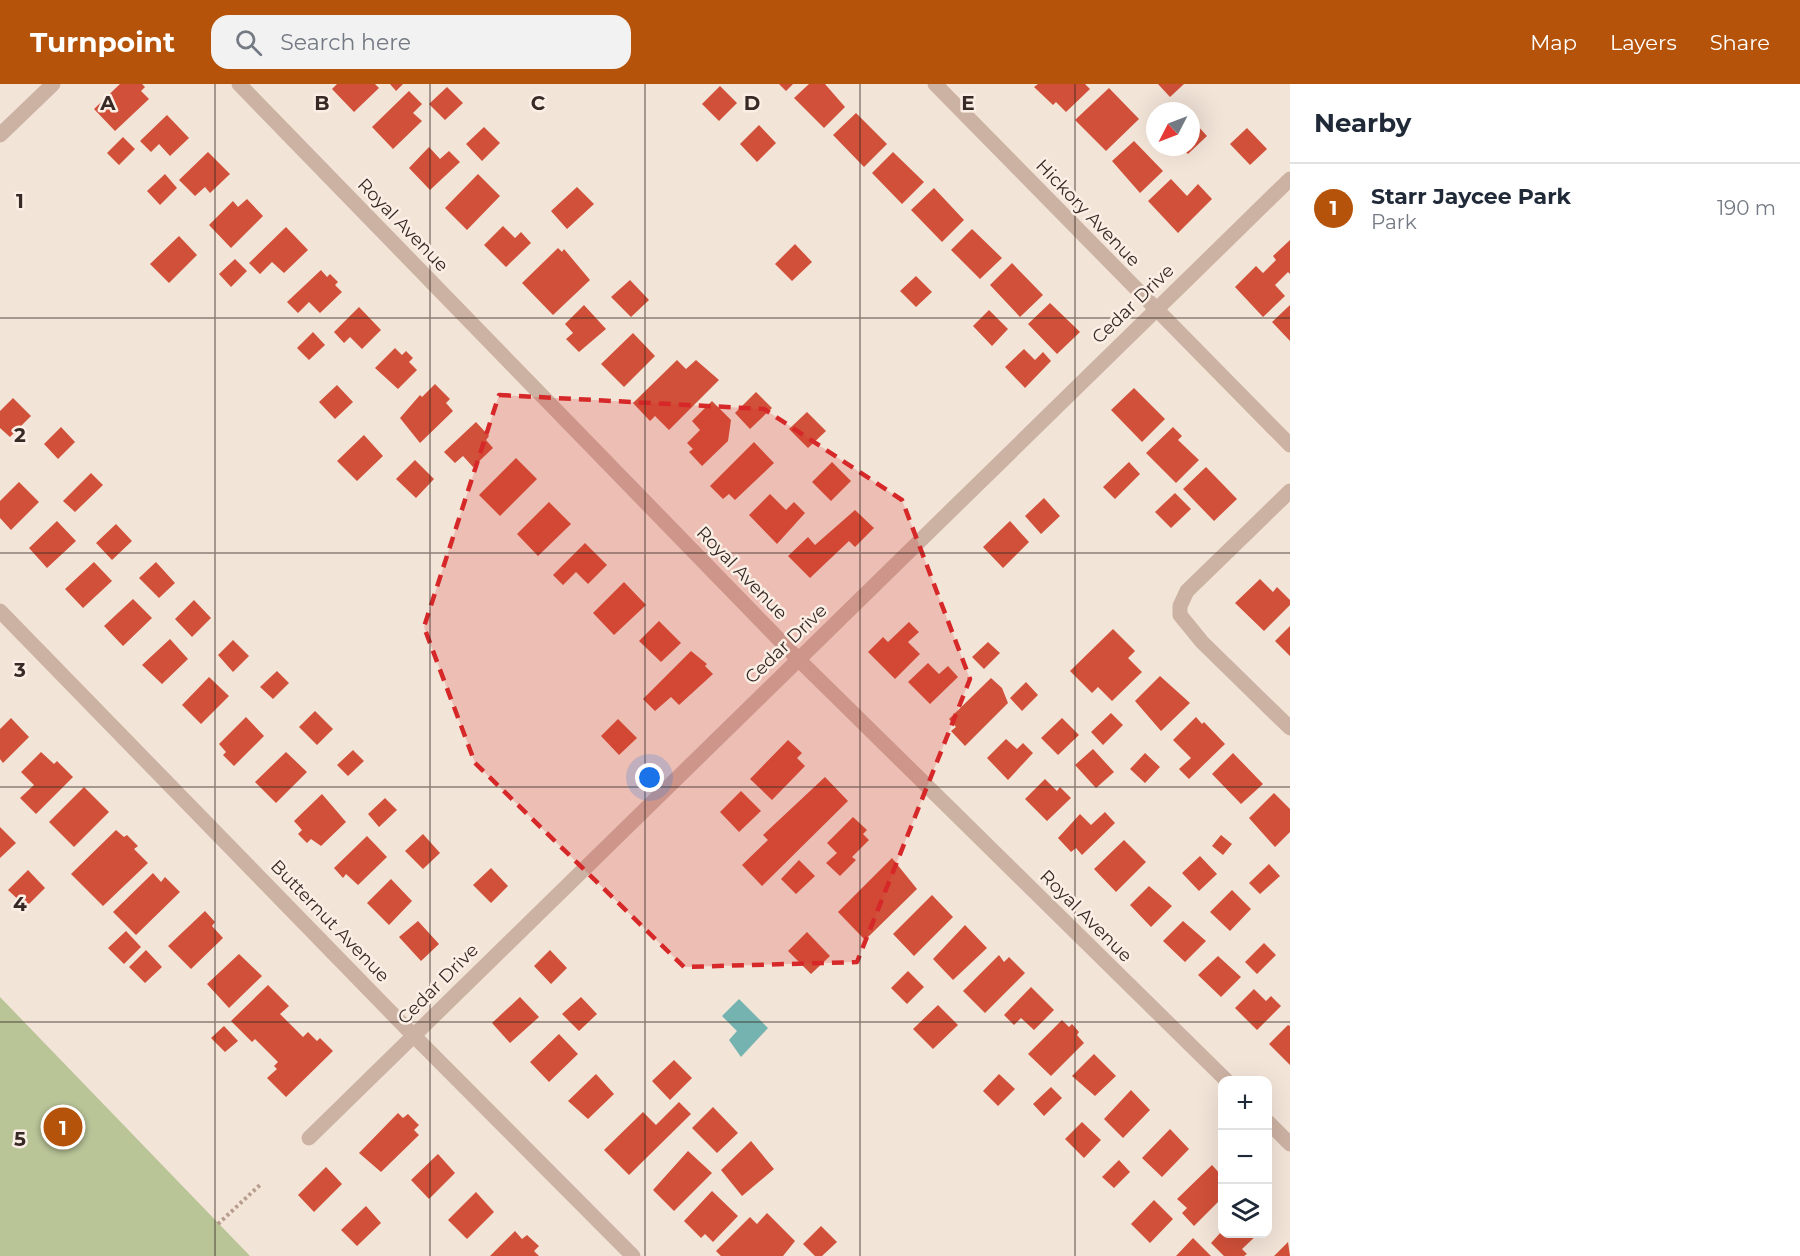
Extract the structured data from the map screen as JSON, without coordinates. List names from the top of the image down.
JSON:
{
  "streets": {
    "street": [
      "Hickory Avenue",
      "Royal Avenue",
      "Cedar Drive",
      "Butternut Avenue"
    ]
  },
  "crossings": [
    ["Hickory Avenue", "Cedar Drive"],
    ["Royal Avenue", "Cedar Drive"],
    ["Cedar Drive", "Butternut Avenue"]
  ],
  "north": "bottom left",
  "page": {
    "header": "Turnpoint",
    "search": "Search here",
    "nav": ["Map", "Layers", "Share"],
    "heading": "Nearby",
    "list": [
      {
        "mark": "1",
        "name": "Starr Jaycee Park",
        "note": "Park",
        "value": "190 m"
      }
    ],
    "map_buttons": ["+", "−"],
    "pins": "1"
  },
  "grid": {
    "columns": [
      "A",
      "B",
      "C",
      "D",
      "E"
    ],
    "rows": [
      "1",
      "2",
      "3",
      "4",
      "5"
    ]
  }
}
